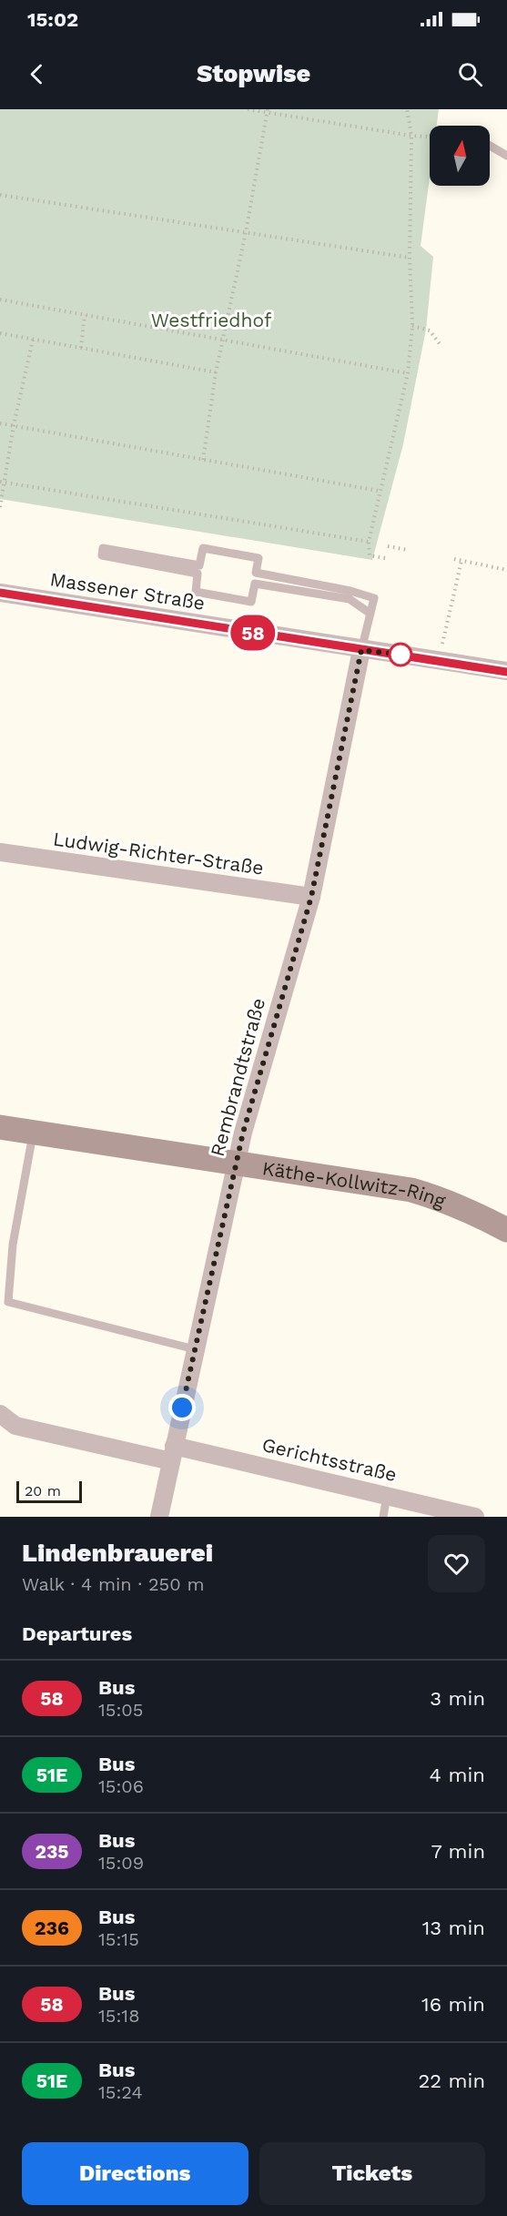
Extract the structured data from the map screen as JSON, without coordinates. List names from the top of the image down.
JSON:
{
  "streets": {
    "main road": ["Käthe-Kollwitz-Ring"],
    "street": [
      "Massener Straße",
      "Ludwig-Richter-Straße",
      "Rembrandtstraße",
      "Gerichtsstraße"
    ]
  },
  "crossings": [
    ["Massener Straße", "Rembrandtstraße"],
    ["Ludwig-Richter-Straße", "Rembrandtstraße"],
    ["Rembrandtstraße", "Käthe-Kollwitz-Ring"],
    ["Rembrandtstraße", "Gerichtsstraße"]
  ],
  "parks": ["Westfriedhof"],
  "lines": ["bus line 58"],
  "scale_bar": "20 m",
  "north": "top",
  "page": {
    "status": "15:02",
    "header": "Stopwise",
    "on_map": "58",
    "scale": "20 m",
    "heading": [
      ["Lindenbrauerei", "Walk · 4 min · 250 m"],
      "Departures"
    ],
    "list": [
      {
        "mark": "58",
        "name": "Bus",
        "note": "15:05",
        "value": "3 min"
      },
      {
        "mark": "51E",
        "name": "Bus",
        "note": "15:06",
        "value": "4 min"
      },
      {
        "mark": "235",
        "name": "Bus",
        "note": "15:09",
        "value": "7 min"
      },
      {
        "mark": "236",
        "name": "Bus",
        "note": "15:15",
        "value": "13 min"
      },
      {
        "mark": "58",
        "name": "Bus",
        "note": "15:18",
        "value": "16 min"
      },
      {
        "mark": "51E",
        "name": "Bus",
        "note": "15:24",
        "value": "22 min"
      }
    ],
    "buttons": ["Directions", "Tickets"]
  }
}
